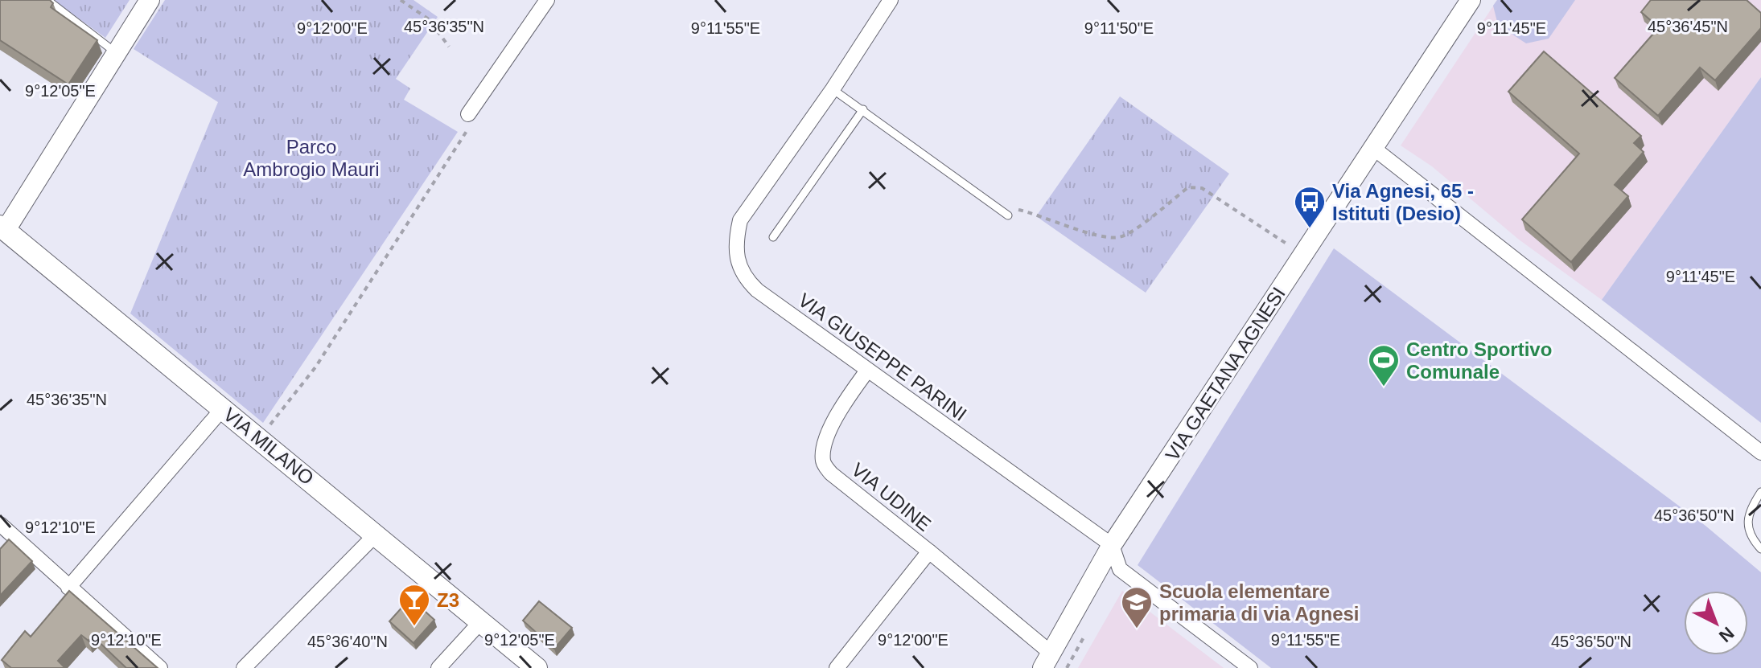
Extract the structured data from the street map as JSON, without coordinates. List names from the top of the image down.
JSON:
{
  "streets": {
    "main road": ["VIA MILANO"],
    "street": ["VIA GIUSEPPE PARINI", "VIA GAETANA AGNESI", "VIA UDINE"]
  },
  "crossings": [
    ["VIA GIUSEPPE PARINI", "VIA GAETANA AGNESI"],
    ["VIA GIUSEPPE PARINI", "VIA UDINE"],
    ["VIA GAETANA AGNESI", "VIA UDINE"]
  ],
  "parks": ["Parco Ambrogio Mauri"],
  "places": {
    "bus stop": ["Via Agnesi, 65 - Istituti (Desio)"],
    "sports": ["Centro Sportivo Comunale"],
    "bar": ["Z3"],
    "school or university": ["Scuola elementare primaria di via Agnesi"]
  },
  "north": "bottom right",
  "coordinates": [
    "45°36'35\"N",
    "45°36'45\"N",
    "9°12'00\"E",
    "9°11'55\"E",
    "9°11'50\"E",
    "9°11'45\"E",
    "9°12'05\"E",
    "45°36'50\"N",
    "9°12'10\"E",
    "45°36'40\"N"
  ]
}
